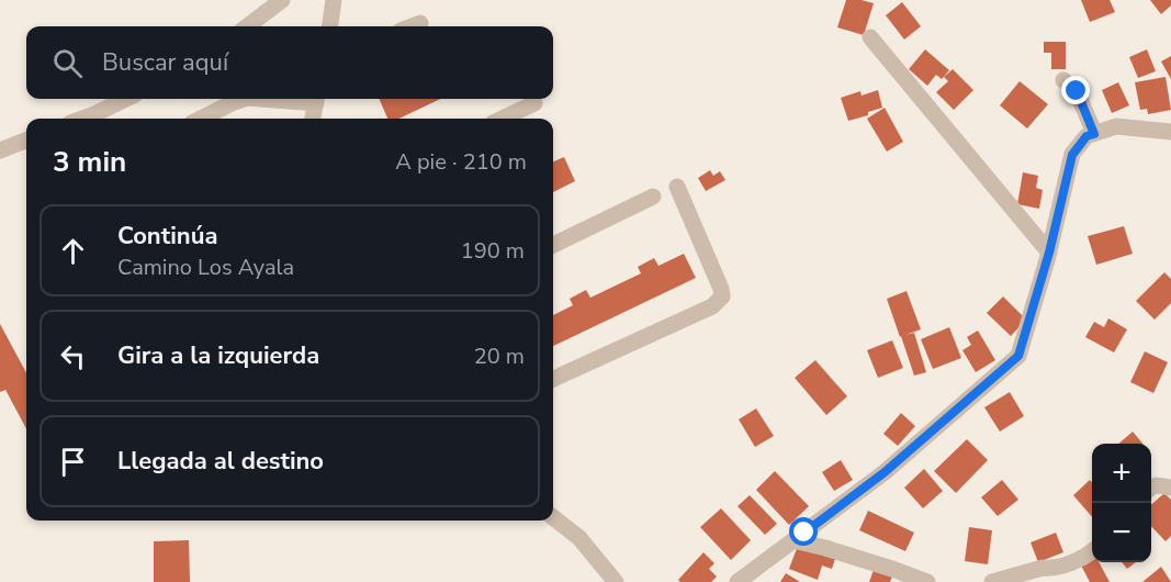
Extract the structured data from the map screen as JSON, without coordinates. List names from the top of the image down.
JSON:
{
  "page": {
    "search": "Buscar aquí",
    "heading": ["3 min", "A pie · 210 m"],
    "list": [
      ["Continúa", "Camino Los Ayala", "190 m"],
      ["Gira a la izquierda", "20 m"],
      "Llegada al destino"
    ],
    "map_buttons": ["+", "−"]
  }
}
